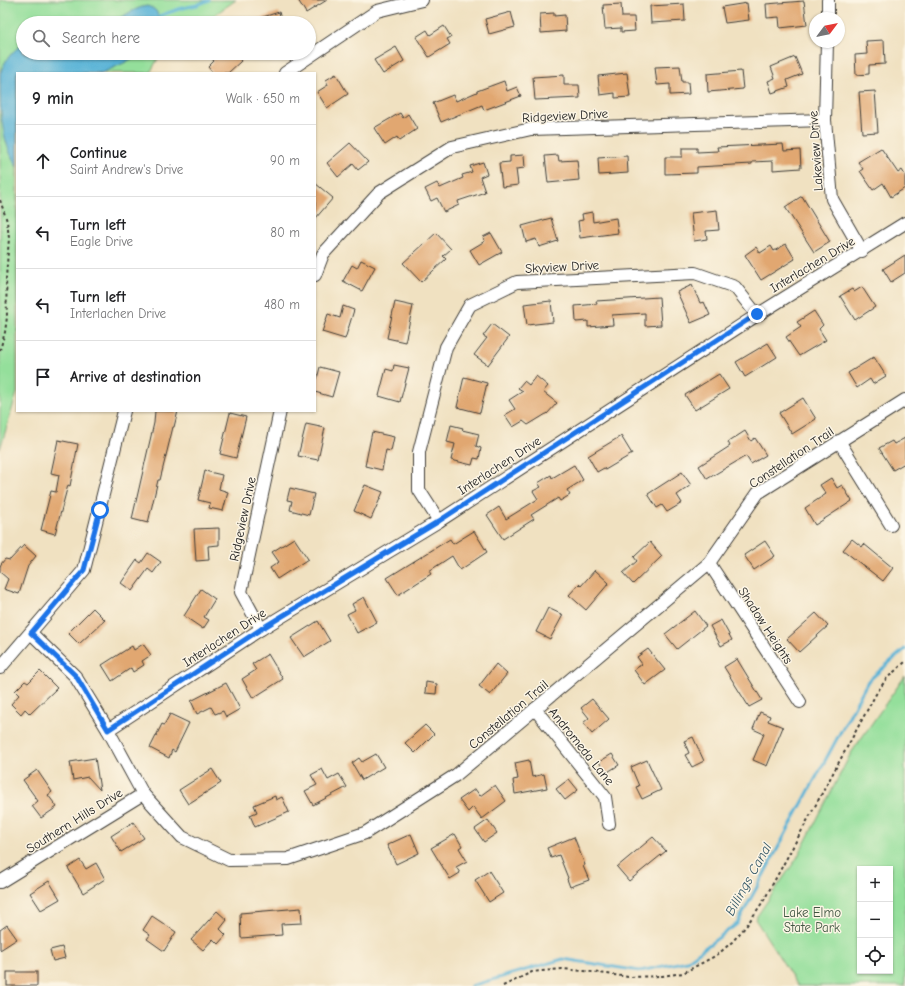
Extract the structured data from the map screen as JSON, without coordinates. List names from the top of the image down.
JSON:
{
  "streets": {
    "street": [
      "Ridgeview Drive",
      "Lakeview Drive",
      "Interlachen Drive",
      "Skyview Drive",
      "Constellation Trail",
      "Shadow Heights",
      "Andromeda Lane",
      "Southern Hills Drive"
    ]
  },
  "crossings": [
    ["Ridgeview Drive", "Lakeview Drive"],
    ["Ridgeview Drive", "Interlachen Drive"],
    ["Lakeview Drive", "Interlachen Drive"],
    ["Interlachen Drive", "Skyview Drive"],
    ["Interlachen Drive", "Constellation Trail"],
    ["Constellation Trail", "Shadow Heights"],
    ["Constellation Trail", "Andromeda Lane"],
    ["Constellation Trail", "Southern Hills Drive"]
  ],
  "water": ["Billings Canal"],
  "parks": ["Lake Elmo State Park"],
  "north": "top right",
  "page": {
    "search": "Search here",
    "heading": ["9 min", "Walk · 650 m"],
    "list": [
      ["Continue", "Saint Andrew's Drive", "90 m"],
      ["Turn left", "Eagle Drive", "80 m"],
      ["Turn left", "Interlachen Drive", "480 m"],
      "Arrive at destination"
    ],
    "map_buttons": ["+", "−"]
  }
}
